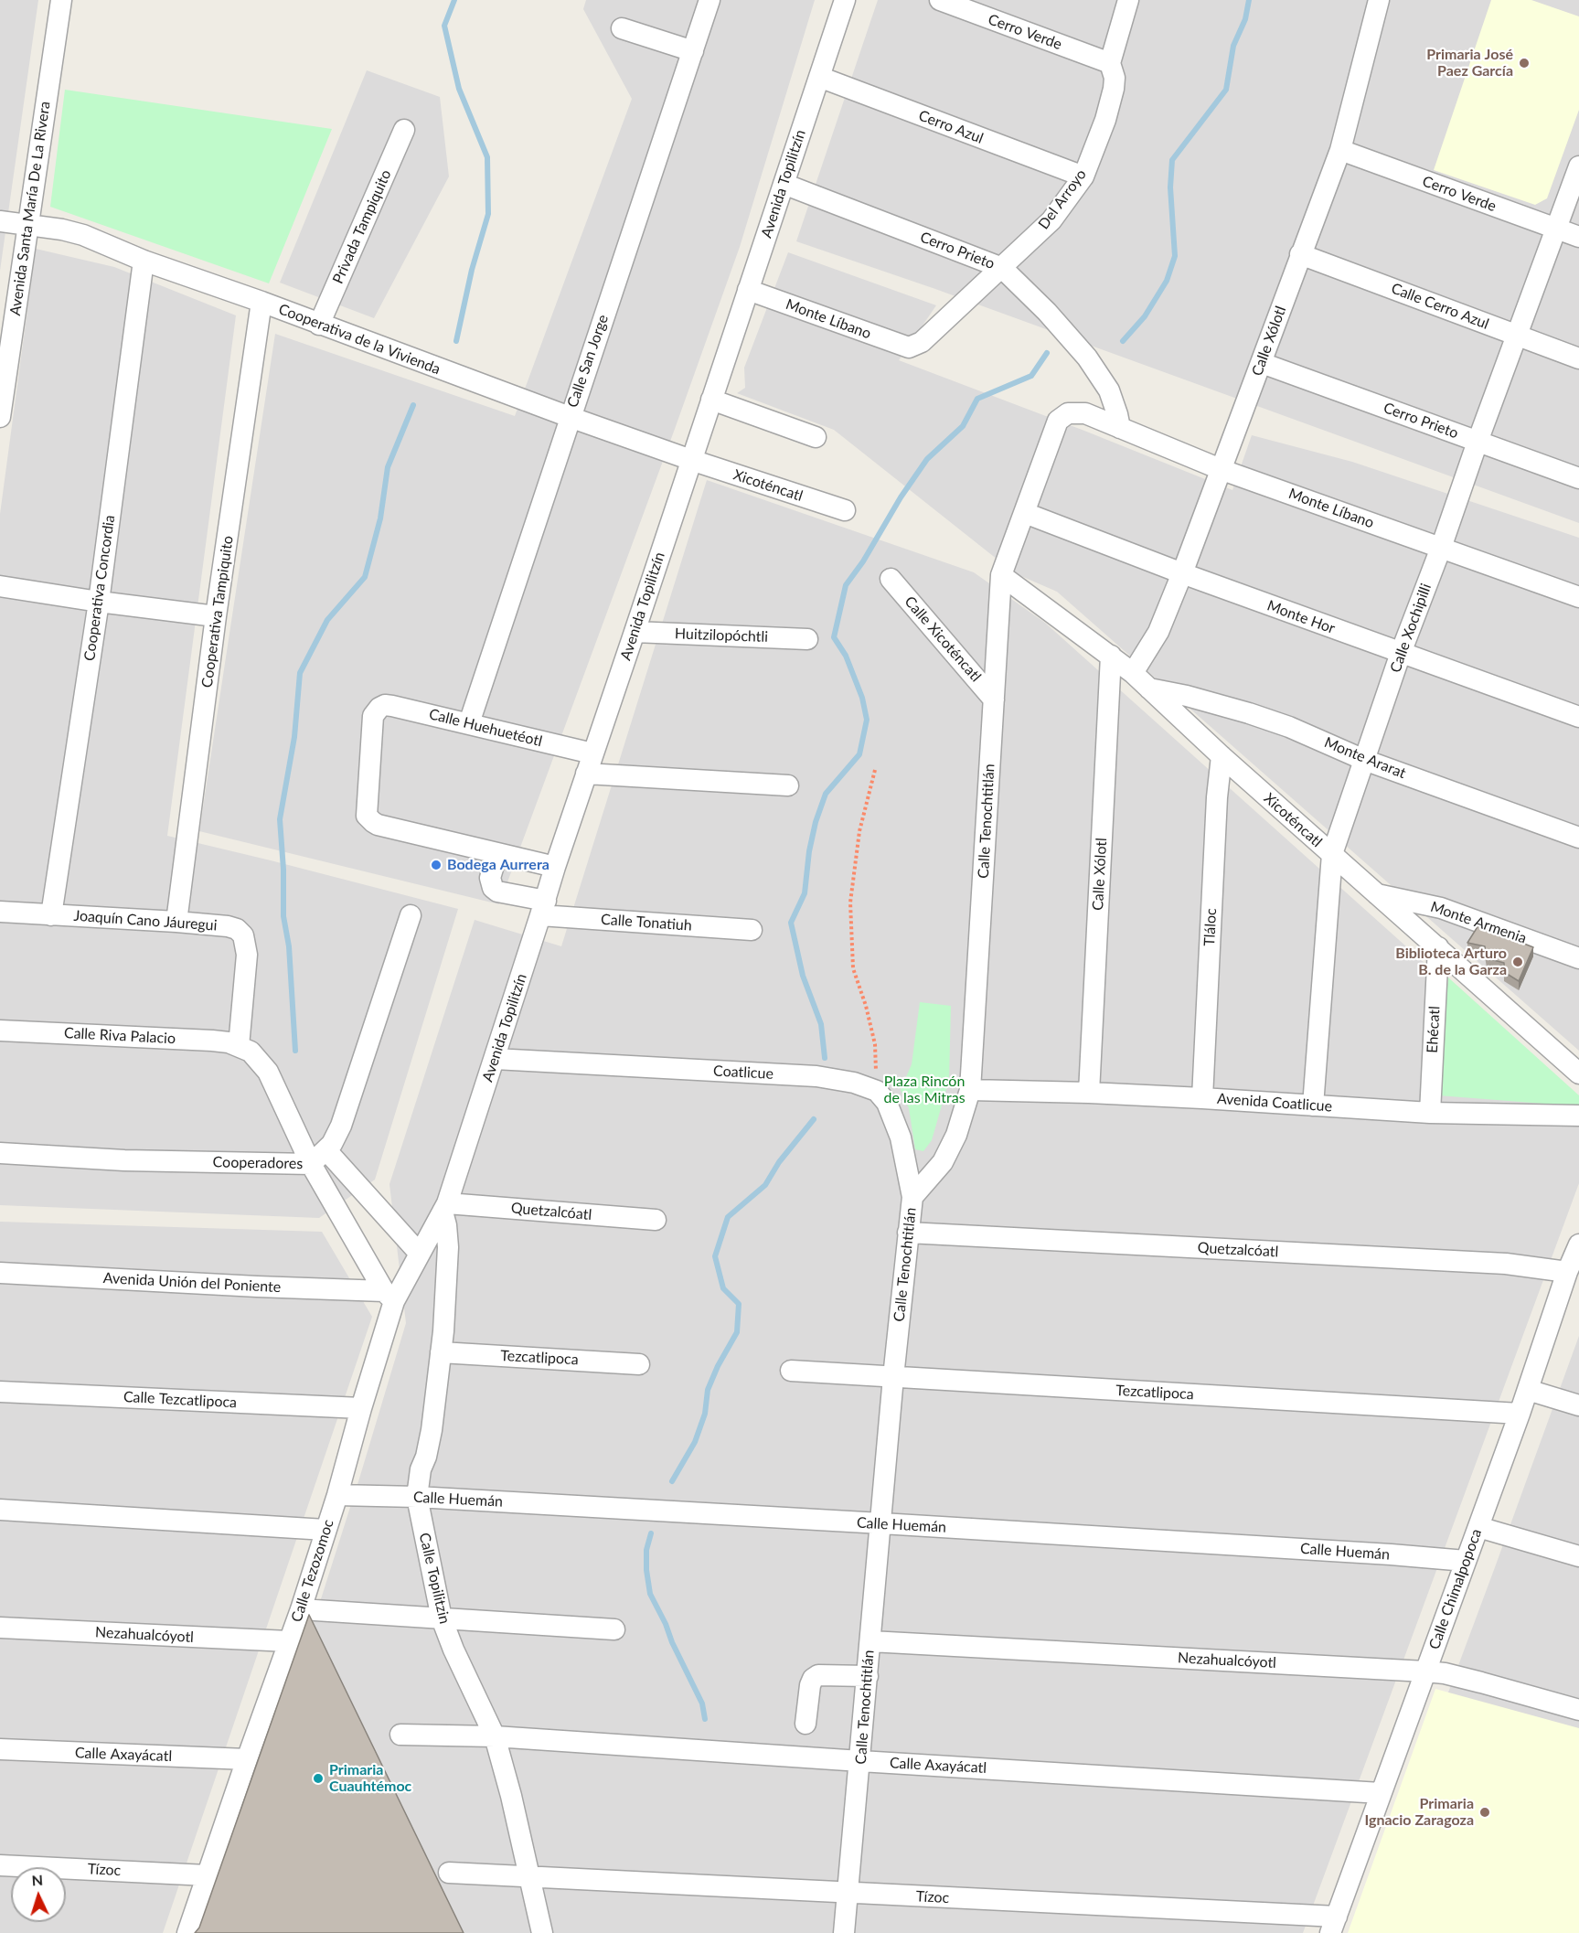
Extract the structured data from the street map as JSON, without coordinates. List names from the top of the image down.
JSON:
{
  "streets": {
    "street": [
      "Cerro Verde",
      "Cerro Azul",
      "Avenida Topilitzín",
      "Del Arroyo",
      "Avenida Santa María De La Rivera",
      "Privada Tampiquito",
      "Cerro Prieto",
      "Calle Cerro Azul",
      "Monte Líbano",
      "Cooperativa de la Vivienda",
      "Calle Xólotl",
      "Calle San Jorge",
      "Xicoténcatl",
      "Cooperativa Concordia",
      "Cooperativa Tampiquito",
      "Monte Hor",
      "Calle Xochipilli",
      "Huitzilopóchtli",
      "Calle Xicoténcatl",
      "Calle Huehuetéotl",
      "Monte Ararat",
      "Calle Tenochtitlán",
      "Joaquín Cano Jáuregui",
      "Calle Tonatiuh",
      "Monte Armenia",
      "Tláloc",
      "Ehécatl",
      "Calle Riva Palacio",
      "Coatlicue",
      "Avenida Coatlicue",
      "Cooperadores",
      "Quetzalcóatl",
      "Avenida Unión del Poniente",
      "Tezcatlipoca",
      "Calle Tezcatlipoca",
      "Calle Huemán",
      "Calle Tezozomoc",
      "Calle Topilitzin",
      "Calle Chimalpopoca",
      "Nezahualcóyotl",
      "Calle Axayácatl",
      "Tízoc"
    ]
  },
  "crossings": [
    ["Cerro Verde", "Del Arroyo"],
    ["Cerro Verde", "Calle Xólotl"],
    ["Cerro Verde", "Calle Xochipilli"],
    ["Cerro Azul", "Avenida Topilitzín"],
    ["Cerro Azul", "Del Arroyo"],
    ["Avenida Topilitzín", "Cerro Prieto"],
    ["Avenida Topilitzín", "Monte Líbano"],
    ["Avenida Topilitzín", "Cooperativa de la Vivienda"],
    ["Avenida Topilitzín", "Xicoténcatl"],
    ["Avenida Topilitzín", "Huitzilopóchtli"],
    ["Avenida Topilitzín", "Calle Huehuetéotl"],
    ["Avenida Topilitzín", "Calle Tonatiuh"],
    ["Avenida Topilitzín", "Coatlicue"],
    ["Avenida Topilitzín", "Quetzalcóatl"],
    ["Avenida Topilitzín", "Calle Tezozomoc"],
    ["Avenida Topilitzín", "Calle Topilitzin"],
    ["Del Arroyo", "Cerro Prieto"],
    ["Del Arroyo", "Monte Líbano"],
    ["Avenida Santa María De La Rivera", "Cooperativa de la Vivienda"],
    ["Privada Tampiquito", "Cooperativa de la Vivienda"],
    ["Cerro Prieto", "Monte Líbano"],
    ["Cerro Prieto", "Calle Xólotl"],
    ["Cerro Prieto", "Calle Xochipilli"],
    ["Calle Cerro Azul", "Calle Xólotl"],
    ["Calle Cerro Azul", "Calle Xochipilli"],
    ["Monte Líbano", "Calle Xólotl"],
    ["Monte Líbano", "Calle Xochipilli"],
    ["Monte Líbano", "Calle Tenochtitlán"],
    ["Cooperativa de la Vivienda", "Calle San Jorge"],
    ["Cooperativa de la Vivienda", "Xicoténcatl"],
    ["Cooperativa de la Vivienda", "Cooperativa Concordia"],
    ["Cooperativa de la Vivienda", "Cooperativa Tampiquito"],
    ["Calle Xólotl", "Xicoténcatl"],
    ["Calle Xólotl", "Monte Hor"],
    ["Calle Xólotl", "Avenida Coatlicue"],
    ["Calle San Jorge", "Calle Huehuetéotl"],
    ["Xicoténcatl", "Calle Xochipilli"],
    ["Xicoténcatl", "Monte Ararat"],
    ["Xicoténcatl", "Calle Tenochtitlán"],
    ["Xicoténcatl", "Monte Armenia"],
    ["Xicoténcatl", "Tláloc"],
    ["Xicoténcatl", "Ehécatl"],
    ["Cooperativa Concordia", "Joaquín Cano Jáuregui"],
    ["Cooperativa Tampiquito", "Joaquín Cano Jáuregui"],
    ["Monte Hor", "Calle Xochipilli"],
    ["Monte Hor", "Calle Tenochtitlán"],
    ["Calle Xochipilli", "Monte Ararat"],
    ["Calle Xochipilli", "Avenida Coatlicue"],
    ["Calle Xicoténcatl", "Calle Tenochtitlán"],
    ["Calle Huehuetéotl", "Calle Tonatiuh"],
    ["Calle Tenochtitlán", "Avenida Coatlicue"],
    ["Calle Tenochtitlán", "Quetzalcóatl"],
    ["Calle Tenochtitlán", "Tezcatlipoca"],
    ["Calle Tenochtitlán", "Calle Huemán"],
    ["Calle Tenochtitlán", "Nezahualcóyotl"],
    ["Calle Tenochtitlán", "Calle Axayácatl"],
    ["Calle Tenochtitlán", "Tízoc"],
    ["Joaquín Cano Jáuregui", "Calle Riva Palacio"],
    ["Tláloc", "Avenida Coatlicue"],
    ["Ehécatl", "Avenida Coatlicue"],
    ["Quetzalcóatl", "Calle Tezozomoc"],
    ["Quetzalcóatl", "Calle Topilitzin"],
    ["Quetzalcóatl", "Calle Chimalpopoca"],
    ["Avenida Unión del Poniente", "Calle Tezozomoc"],
    ["Tezcatlipoca", "Calle Topilitzin"],
    ["Tezcatlipoca", "Calle Chimalpopoca"],
    ["Calle Tezcatlipoca", "Calle Tezozomoc"],
    ["Calle Huemán", "Calle Tezozomoc"],
    ["Calle Huemán", "Calle Topilitzin"],
    ["Calle Huemán", "Calle Chimalpopoca"],
    ["Calle Tezozomoc", "Calle Topilitzin"],
    ["Calle Tezozomoc", "Nezahualcóyotl"],
    ["Calle Tezozomoc", "Calle Axayácatl"],
    ["Calle Tezozomoc", "Tízoc"],
    ["Calle Topilitzin", "Calle Axayácatl"],
    ["Calle Topilitzin", "Tízoc"],
    ["Calle Chimalpopoca", "Nezahualcóyotl"],
    ["Calle Chimalpopoca", "Calle Axayácatl"],
    ["Calle Chimalpopoca", "Tízoc"]
  ],
  "parks": ["Plaza Rincón de las Mitras"],
  "places": [
    "Primaria José Paez García",
    "Bodega Aurrera",
    "Biblioteca Arturo B. de la Garza",
    "Primaria Cuauhtémoc",
    "Primaria Ignacio Zaragoza"
  ],
  "north": "top"
}
